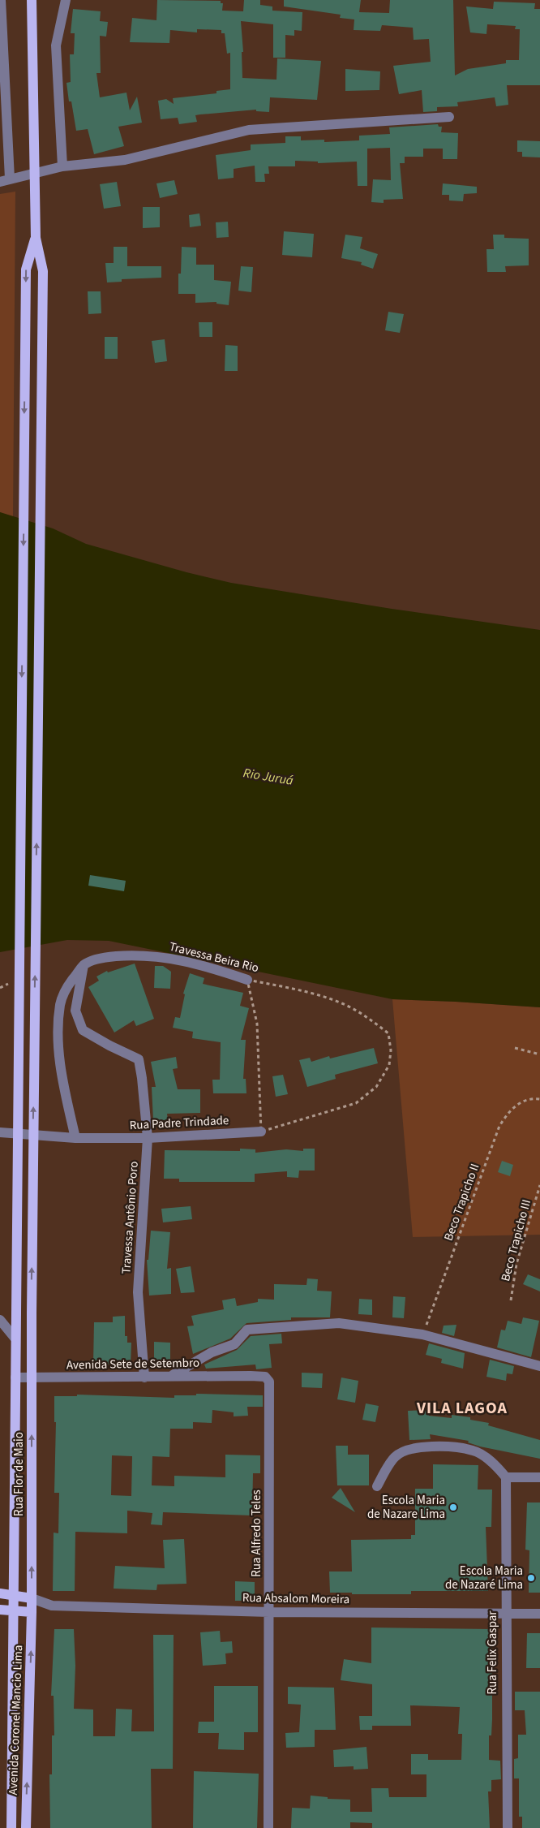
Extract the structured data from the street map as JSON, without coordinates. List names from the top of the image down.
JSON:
{
  "streets": {
    "main road": ["Rua Flor de Maio", "Avenida Coronel Mancio Lima"],
    "street": [
      "Travessa Beira Rio",
      "Rua Padre Trindade",
      "Travessa Antônio Poro",
      "Avenida Sete de Setembro",
      "Rua Alfredo Teles",
      "Rua Absalom Moreira",
      "Rua Felix Gaspar"
    ],
    "path": ["Beco Trapicho II", "Beco Trapicho III"]
  },
  "crossings": [
    ["Travessa Beira Rio", "Rua Padre Trindade"],
    ["Travessa Beira Rio", "Travessa Antônio Poro"],
    ["Rua Padre Trindade", "Travessa Antônio Poro"],
    ["Travessa Antônio Poro", "Avenida Sete de Setembro"],
    ["Avenida Sete de Setembro", "Rua Flor de Maio"],
    ["Avenida Sete de Setembro", "Rua Alfredo Teles"],
    ["Rua Flor de Maio", "Rua Absalom Moreira"],
    ["Rua Flor de Maio", "Avenida Coronel Mancio Lima"],
    ["Rua Alfredo Teles", "Rua Absalom Moreira"],
    ["Rua Absalom Moreira", "Rua Felix Gaspar"],
    ["Rua Absalom Moreira", "Avenida Coronel Mancio Lima"]
  ],
  "districts": ["VILA LAGOA"],
  "water": ["Rio Juruá"],
  "places": ["Escola Maria de Nazare Lima", "Escola Maria de Nazaré Lima"]
}
